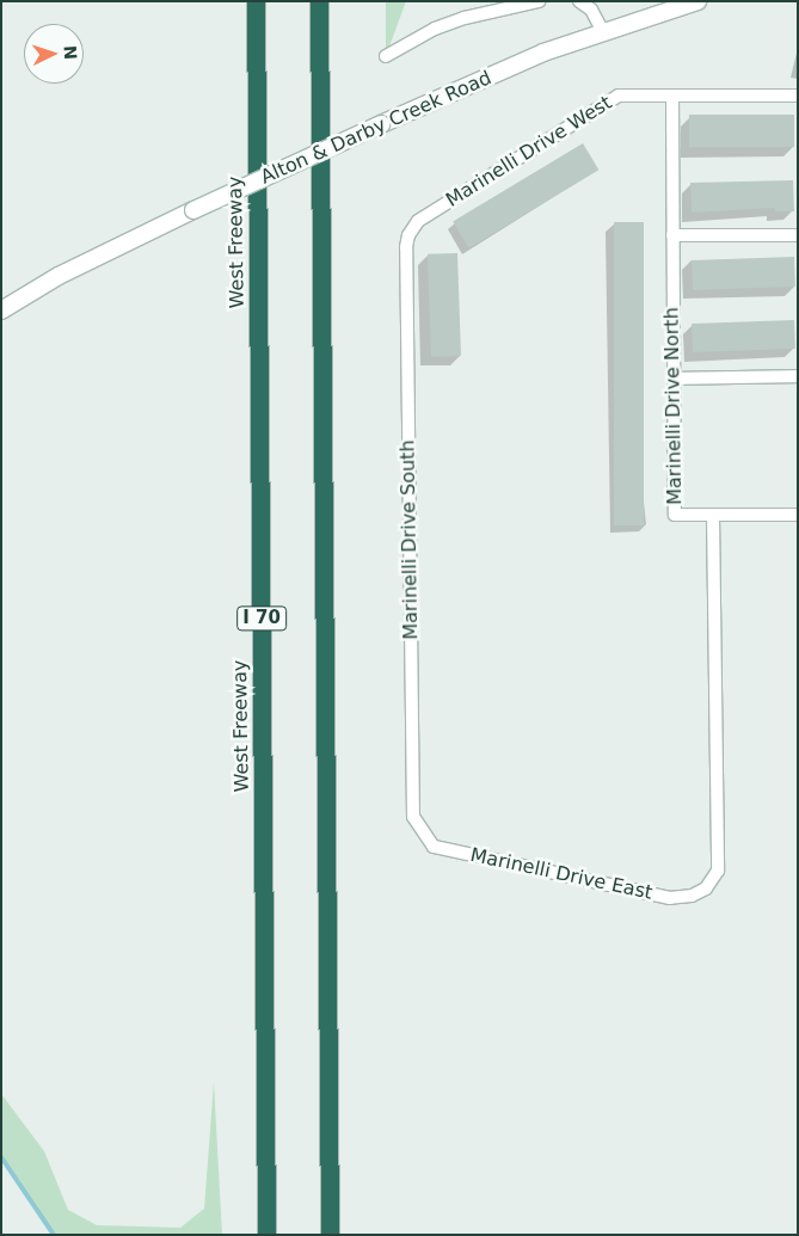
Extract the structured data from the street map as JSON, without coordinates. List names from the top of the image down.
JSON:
{
  "streets": {
    "highway": ["West Freeway", "I 70"],
    "main road": ["Alton & Darby Creek Road"],
    "street": [
      "Marinelli Drive West",
      "Marinelli Drive North",
      "Marinelli Drive South",
      "Marinelli Drive East"
    ]
  },
  "crossings": [
    ["Marinelli Drive West", "Marinelli Drive North"],
    ["Marinelli Drive West", "Marinelli Drive South"],
    ["Marinelli Drive North", "Marinelli Drive East"],
    ["Marinelli Drive South", "Marinelli Drive East"]
  ],
  "north": "right"
}
